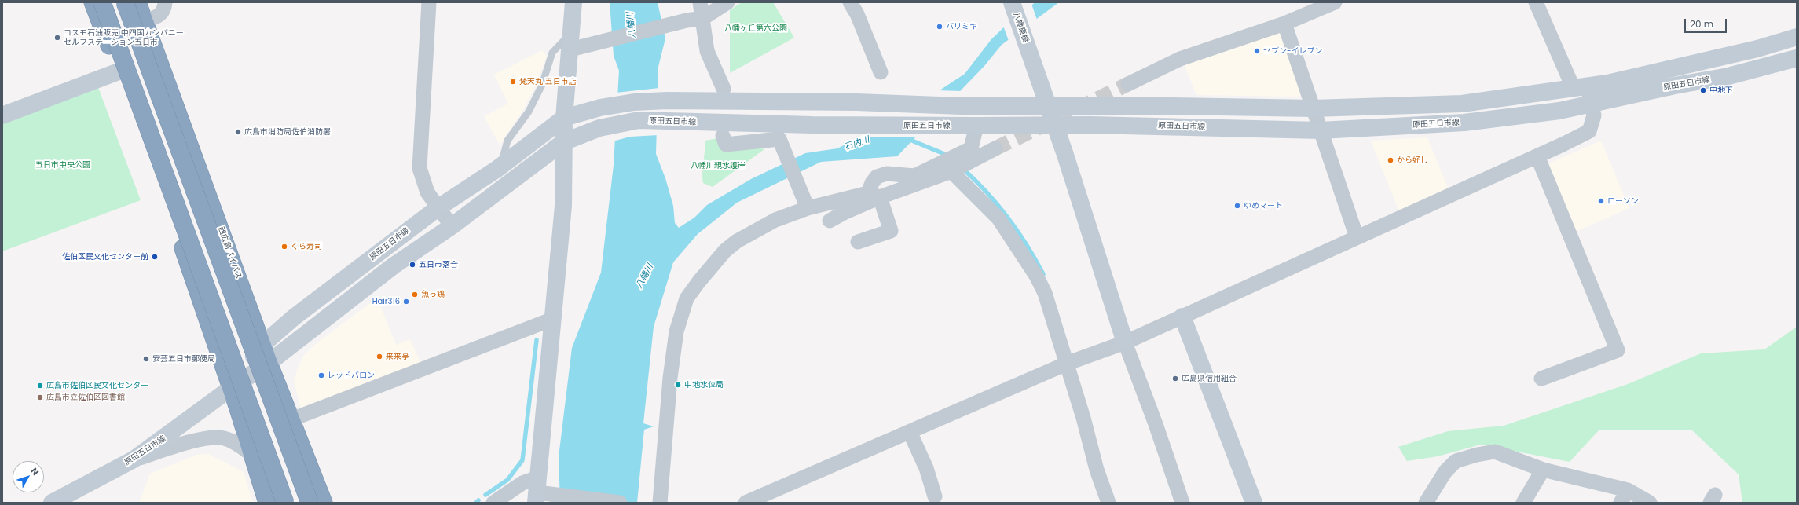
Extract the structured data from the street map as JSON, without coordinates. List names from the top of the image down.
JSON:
{
  "streets": {
    "highway": ["西広島バイパス"],
    "main road": ["八幡東橋", "原田五日市線"]
  },
  "crossings": [
    ["八幡東橋", "原田五日市線"],
    ["原田五日市線", "西広島バイパス"]
  ],
  "water": ["八幡川", "石内川"],
  "parks": ["八幡ヶ丘第六公園", "五日市中央公園", "八幡川親水護岸"],
  "places": [
    "パリミキ",
    "コスモ石油販売 中四国カンパニー セルフステーション五日市",
    "セブン-イレブン",
    "梵天丸 五日市店",
    "中地下",
    "広島市消防局佐伯消防署",
    "から好し",
    "ローソン",
    "ゆめマート",
    "くら寿司",
    "佐伯区民文化センター前",
    "五日市落合",
    "魚っ鶏",
    "Hair316",
    "来来亭",
    "安芸五日市郵便局",
    "レッドバロン",
    "広島県信用組合",
    "中地水位局",
    "広島市佐伯区民文化センター",
    "広島市立佐伯区図書館"
  ],
  "scale_bar": "20 m",
  "north": "top right"
}
